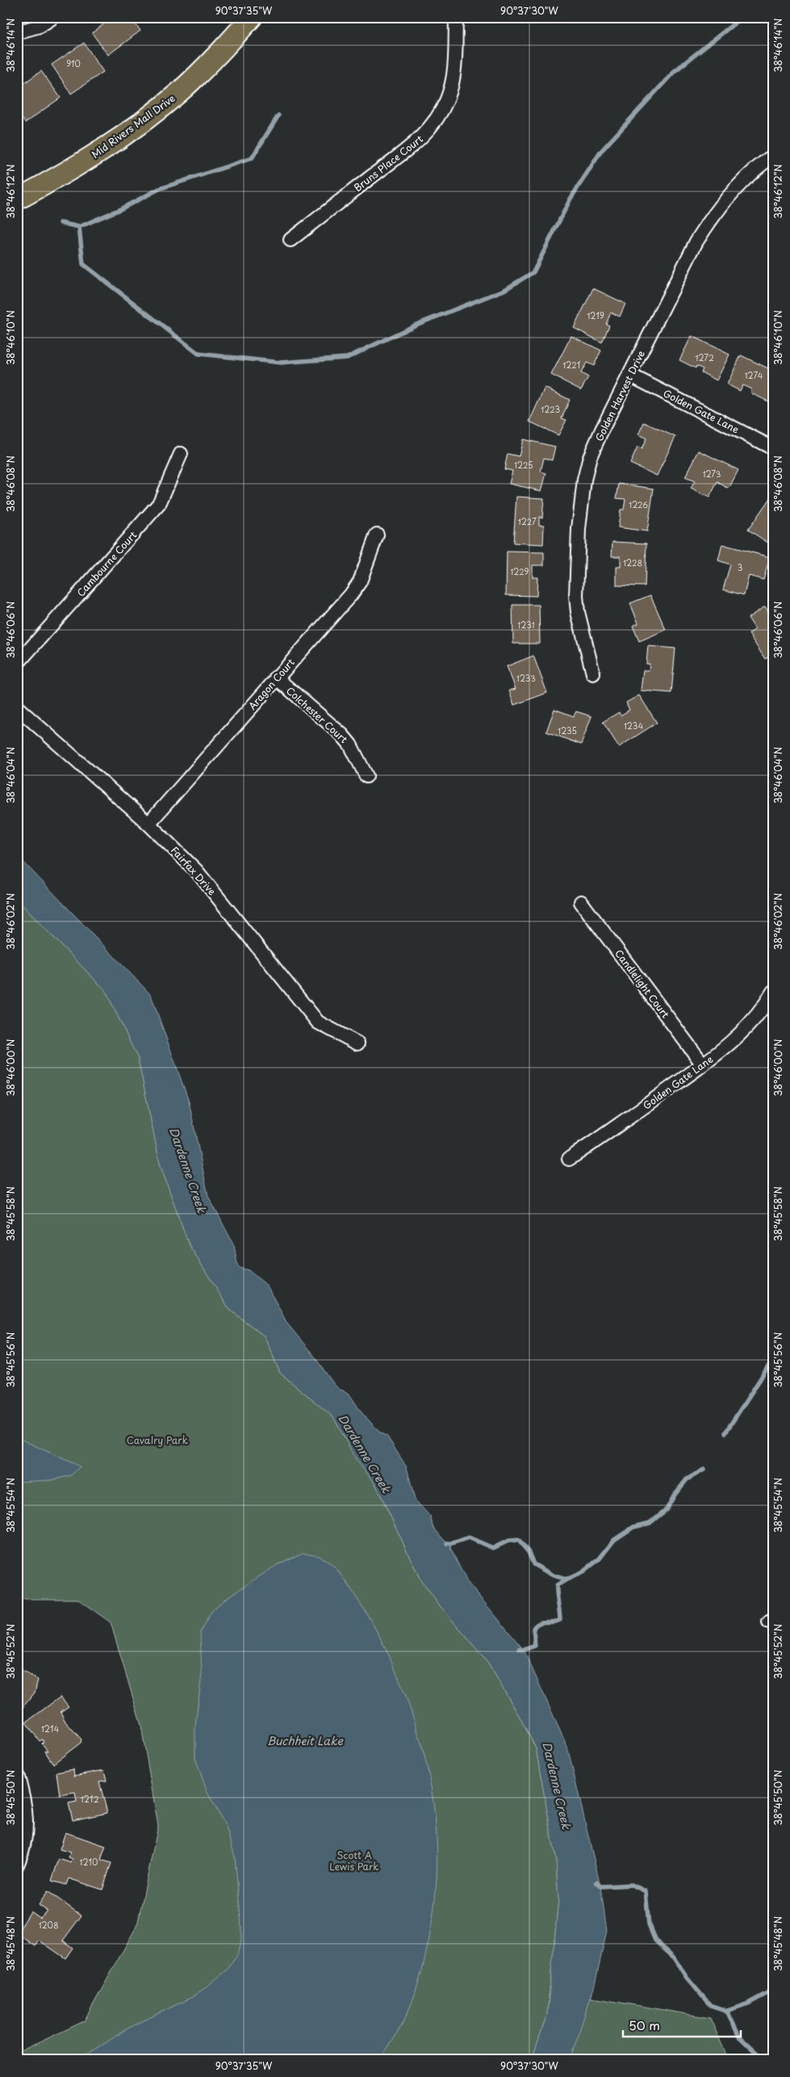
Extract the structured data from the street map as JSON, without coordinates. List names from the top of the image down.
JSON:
{
  "streets": {
    "main road": ["Mid Rivers Mall Drive"],
    "street": [
      "Bruns Place Court",
      "Golden Harvest Drive",
      "Golden Gate Lane",
      "Cambourne Court",
      "Aragon Court",
      "Colchester Court",
      "Fairfax Drive",
      "Candlelight Court"
    ]
  },
  "crossings": [
    ["Golden Harvest Drive", "Golden Gate Lane"],
    ["Golden Gate Lane", "Candlelight Court"],
    ["Aragon Court", "Colchester Court"],
    ["Aragon Court", "Fairfax Drive"]
  ],
  "water": ["Dardenne Creek", "Buchheit Lake"],
  "parks": ["Cavalry Park", "Scott A Lewis Park"],
  "house_numbers": [
    "910",
    "1219",
    "1272",
    "1221",
    "1274",
    "1223",
    "1225",
    "1273",
    "1226",
    "1227",
    "1228",
    "3",
    "1229",
    "1231",
    "1233",
    "1234",
    "1235",
    "1214",
    "1212",
    "1210",
    "1208"
  ],
  "scale_bar": "50 m",
  "coordinates": [
    "90°37'35\"W",
    "90°37'30\"W",
    "38°46'14\"N",
    "38°46'12\"N",
    "38°46'10\"N",
    "38°46'08\"N",
    "38°46'06\"N",
    "38°46'04\"N",
    "38°46'02\"N",
    "38°46'00\"N",
    "38°45'58\"N",
    "38°45'56\"N",
    "38°45'54\"N",
    "38°45'52\"N",
    "38°45'50\"N",
    "38°45'48\"N"
  ]
}
